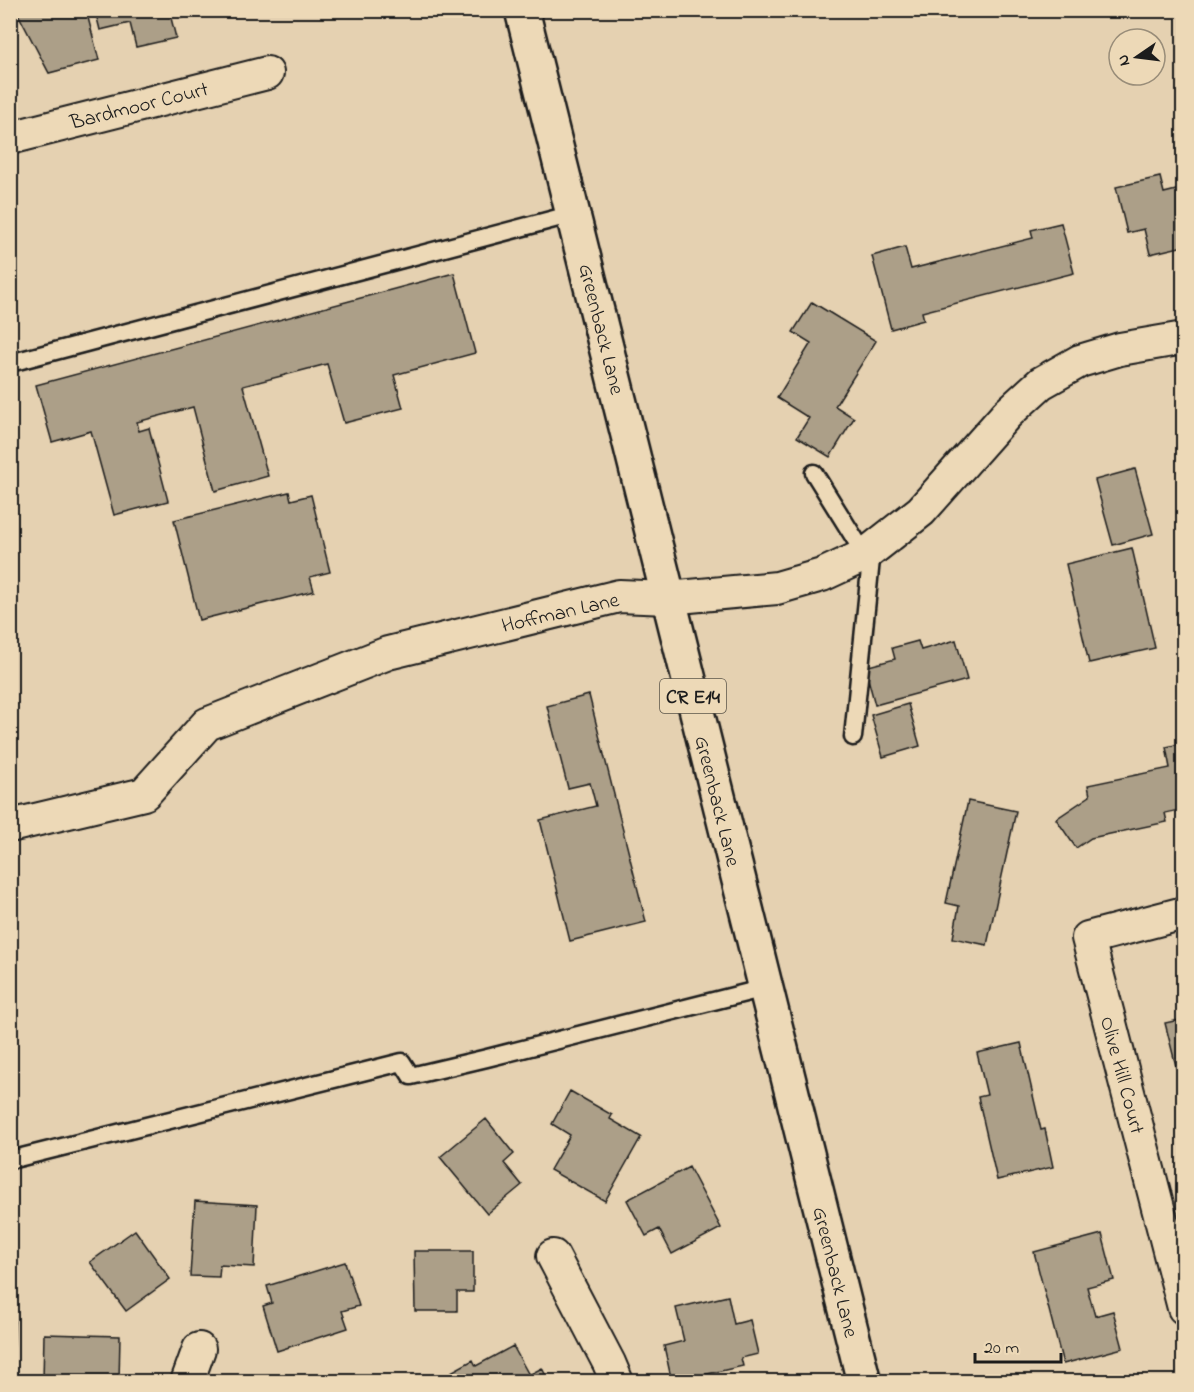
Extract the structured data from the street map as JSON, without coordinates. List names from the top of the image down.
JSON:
{
  "streets": {
    "main road": ["Greenback Lane", "CR E14"],
    "street": ["Bardmoor Court", "Hoffman Lane", "Olive Hill Court"]
  },
  "crossings": [
    ["Greenback Lane", "Hoffman Lane"]
  ],
  "scale_bar": "20 m",
  "north": "left"
}
